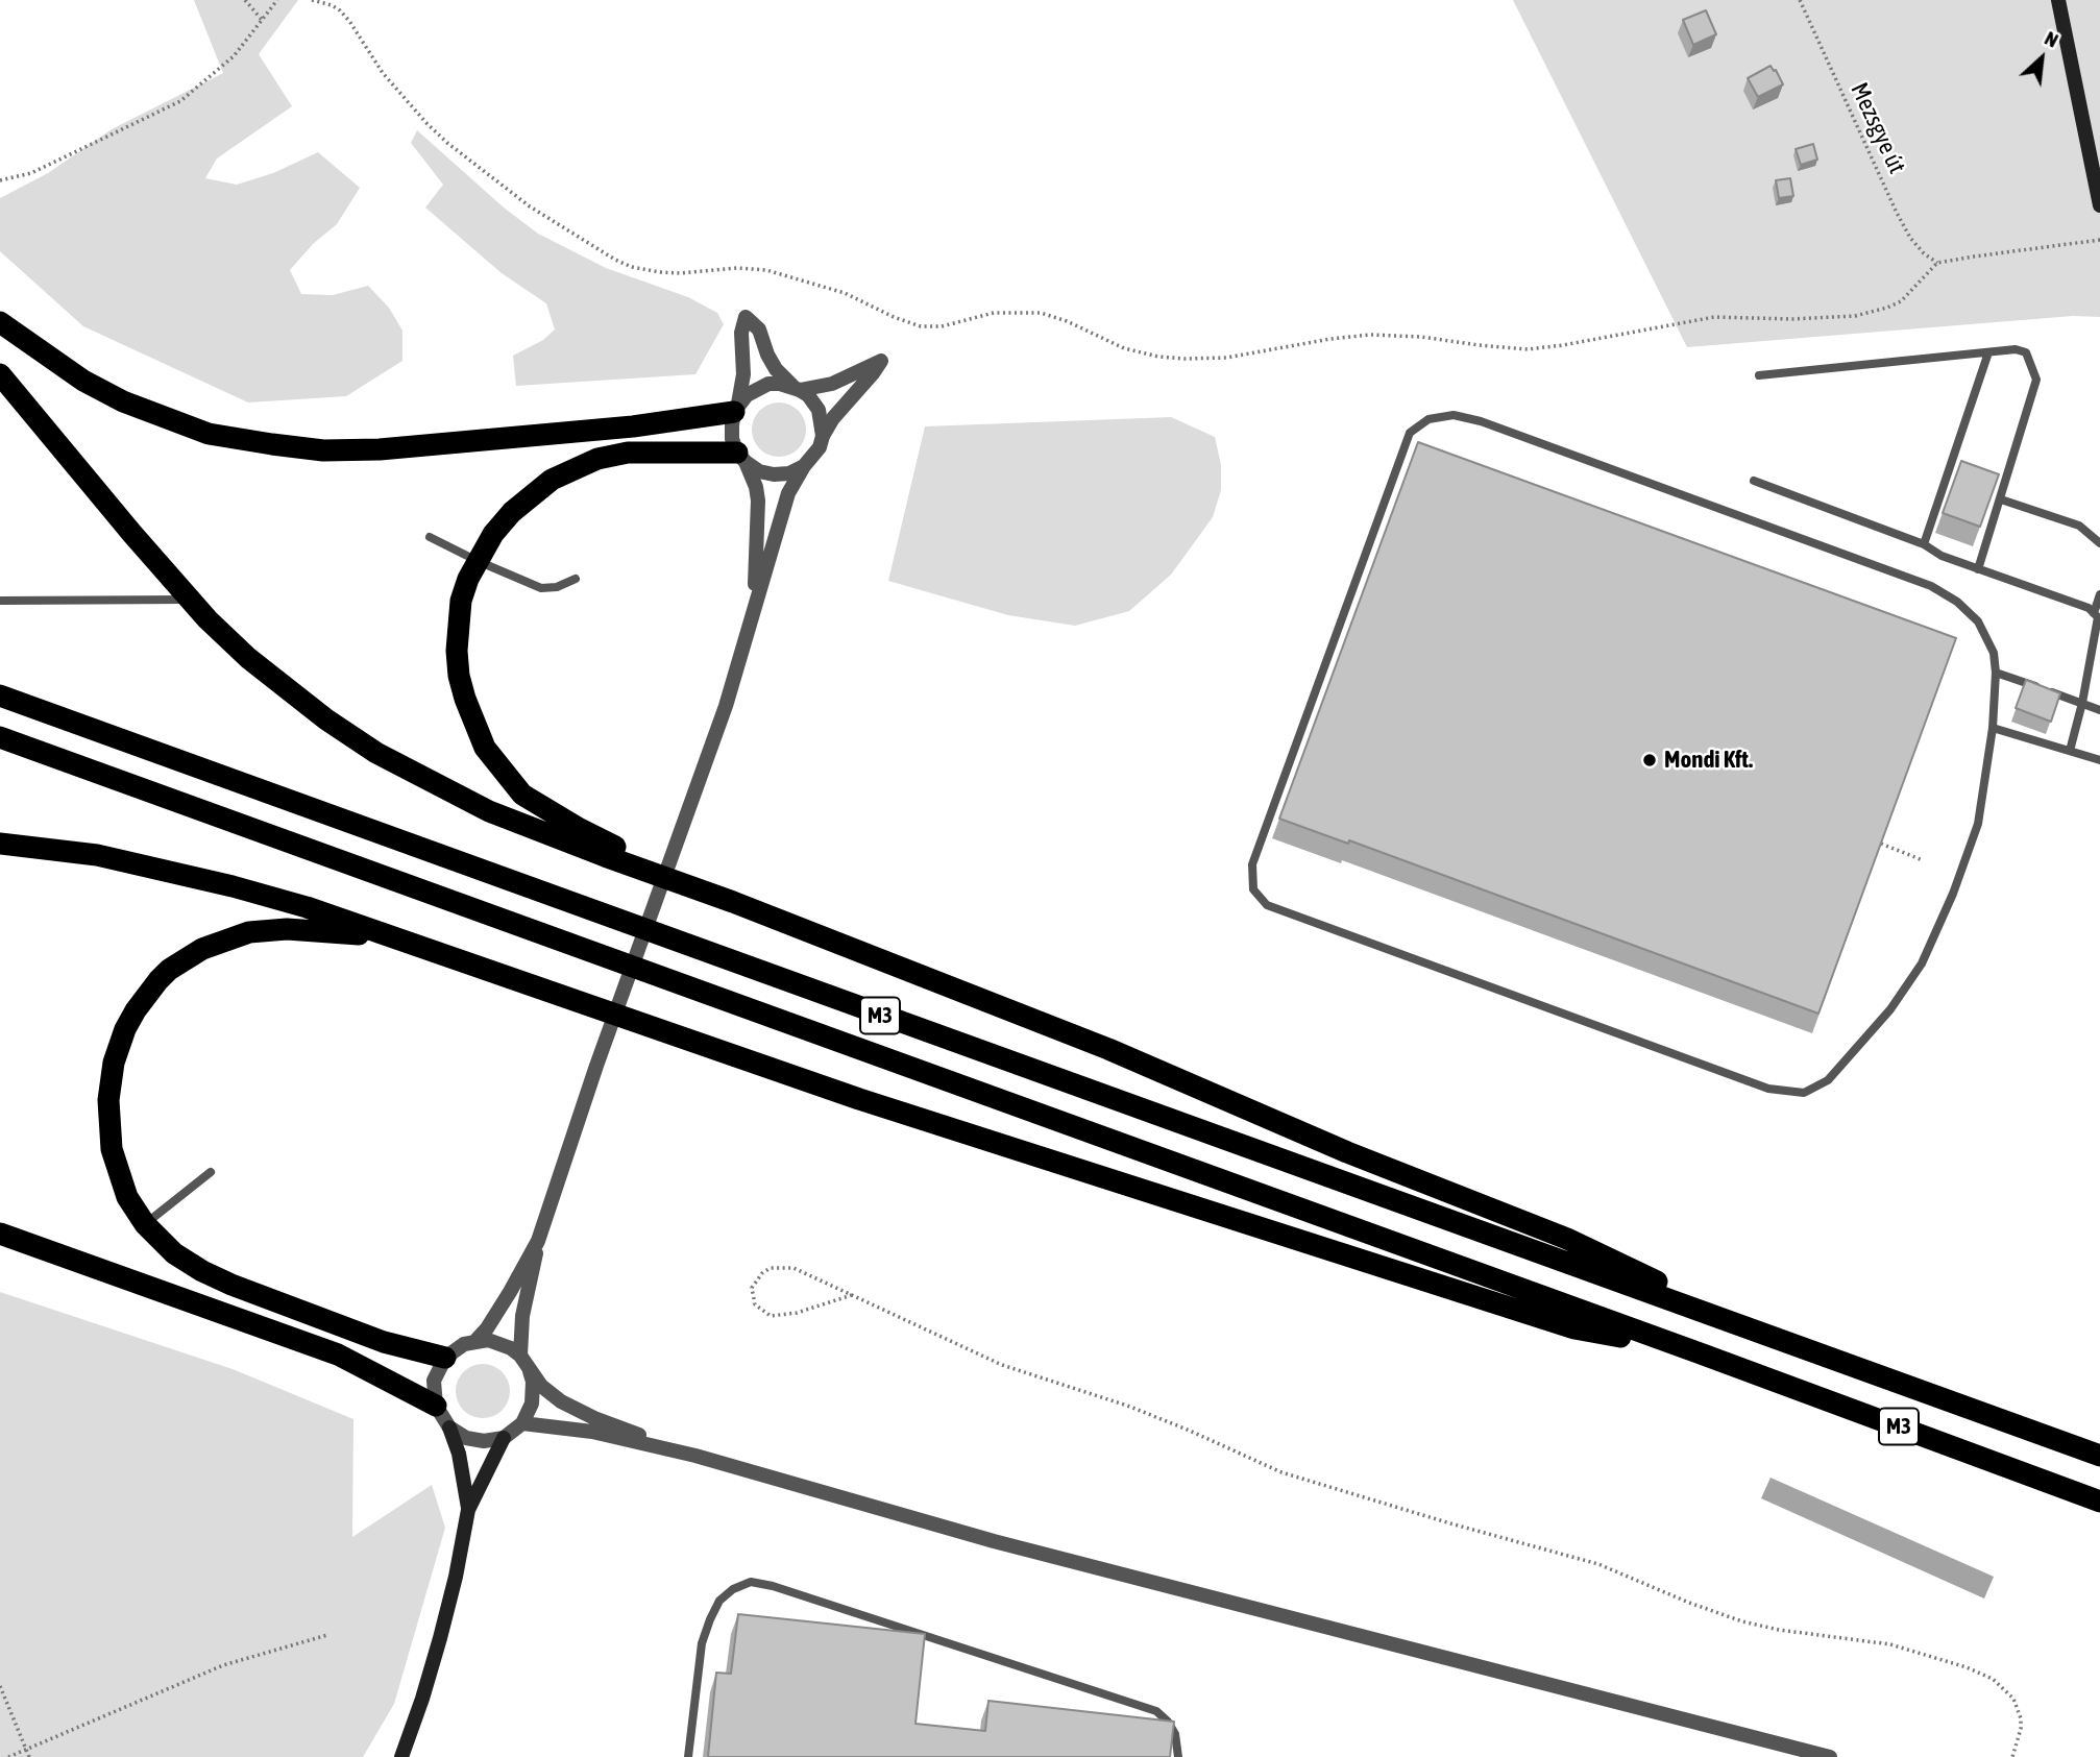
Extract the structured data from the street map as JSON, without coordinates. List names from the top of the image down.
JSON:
{
  "streets": {
    "highway": ["M3"],
    "path": ["Mezsgye út"]
  },
  "places": ["Mondi Kft."],
  "north": "top right"
}
